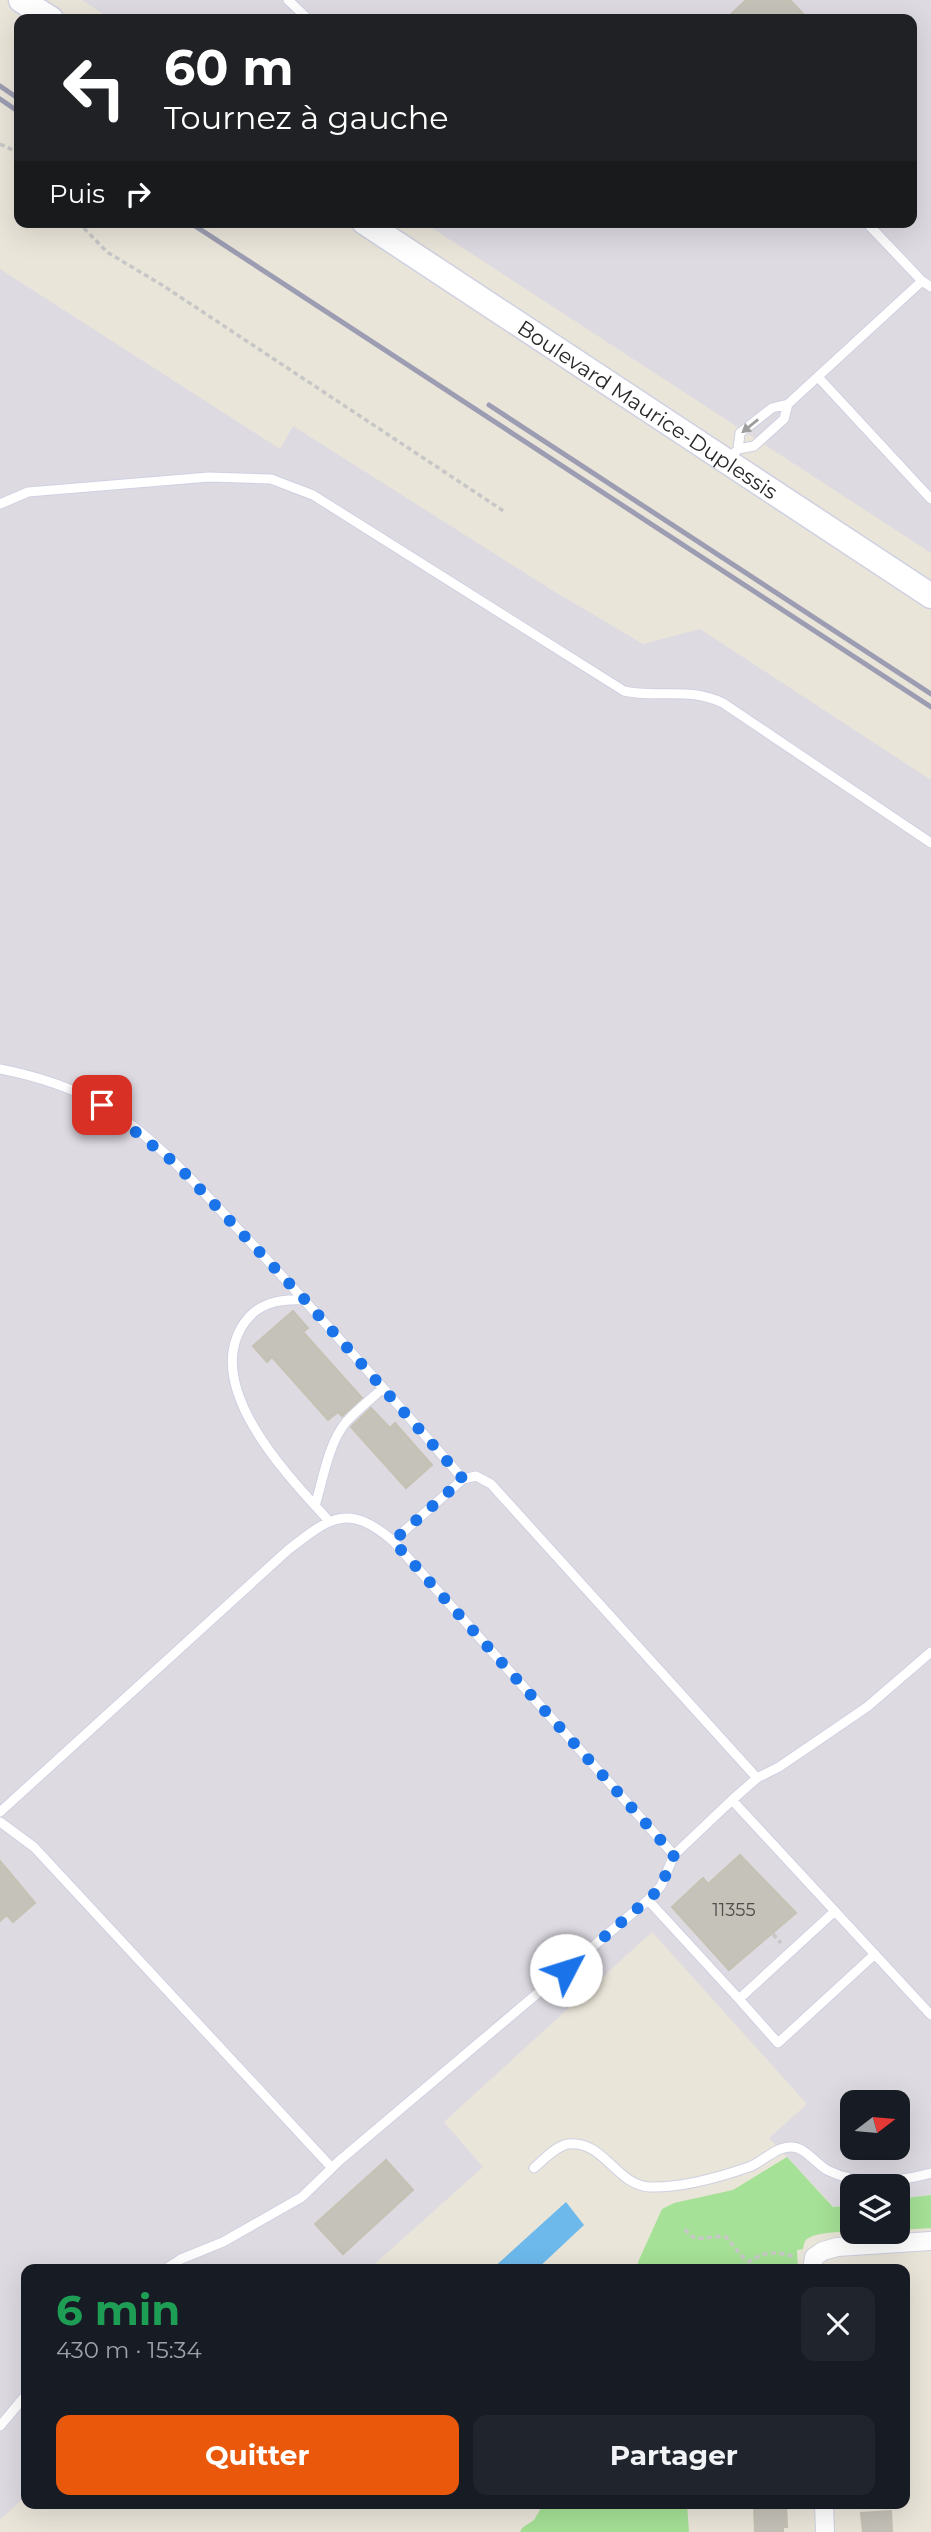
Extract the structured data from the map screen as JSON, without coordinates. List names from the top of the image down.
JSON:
{
  "streets": {
    "street": ["Boulevard Maurice-Duplessis"]
  },
  "house_numbers": ["11355"],
  "north": "right",
  "page": {
    "turn": ["60 m", "Tournez à gauche"],
    "then": "Puis",
    "heading": ["6 min", "430 m · 15:34"],
    "buttons": ["Quitter", "Partager"]
  }
}
